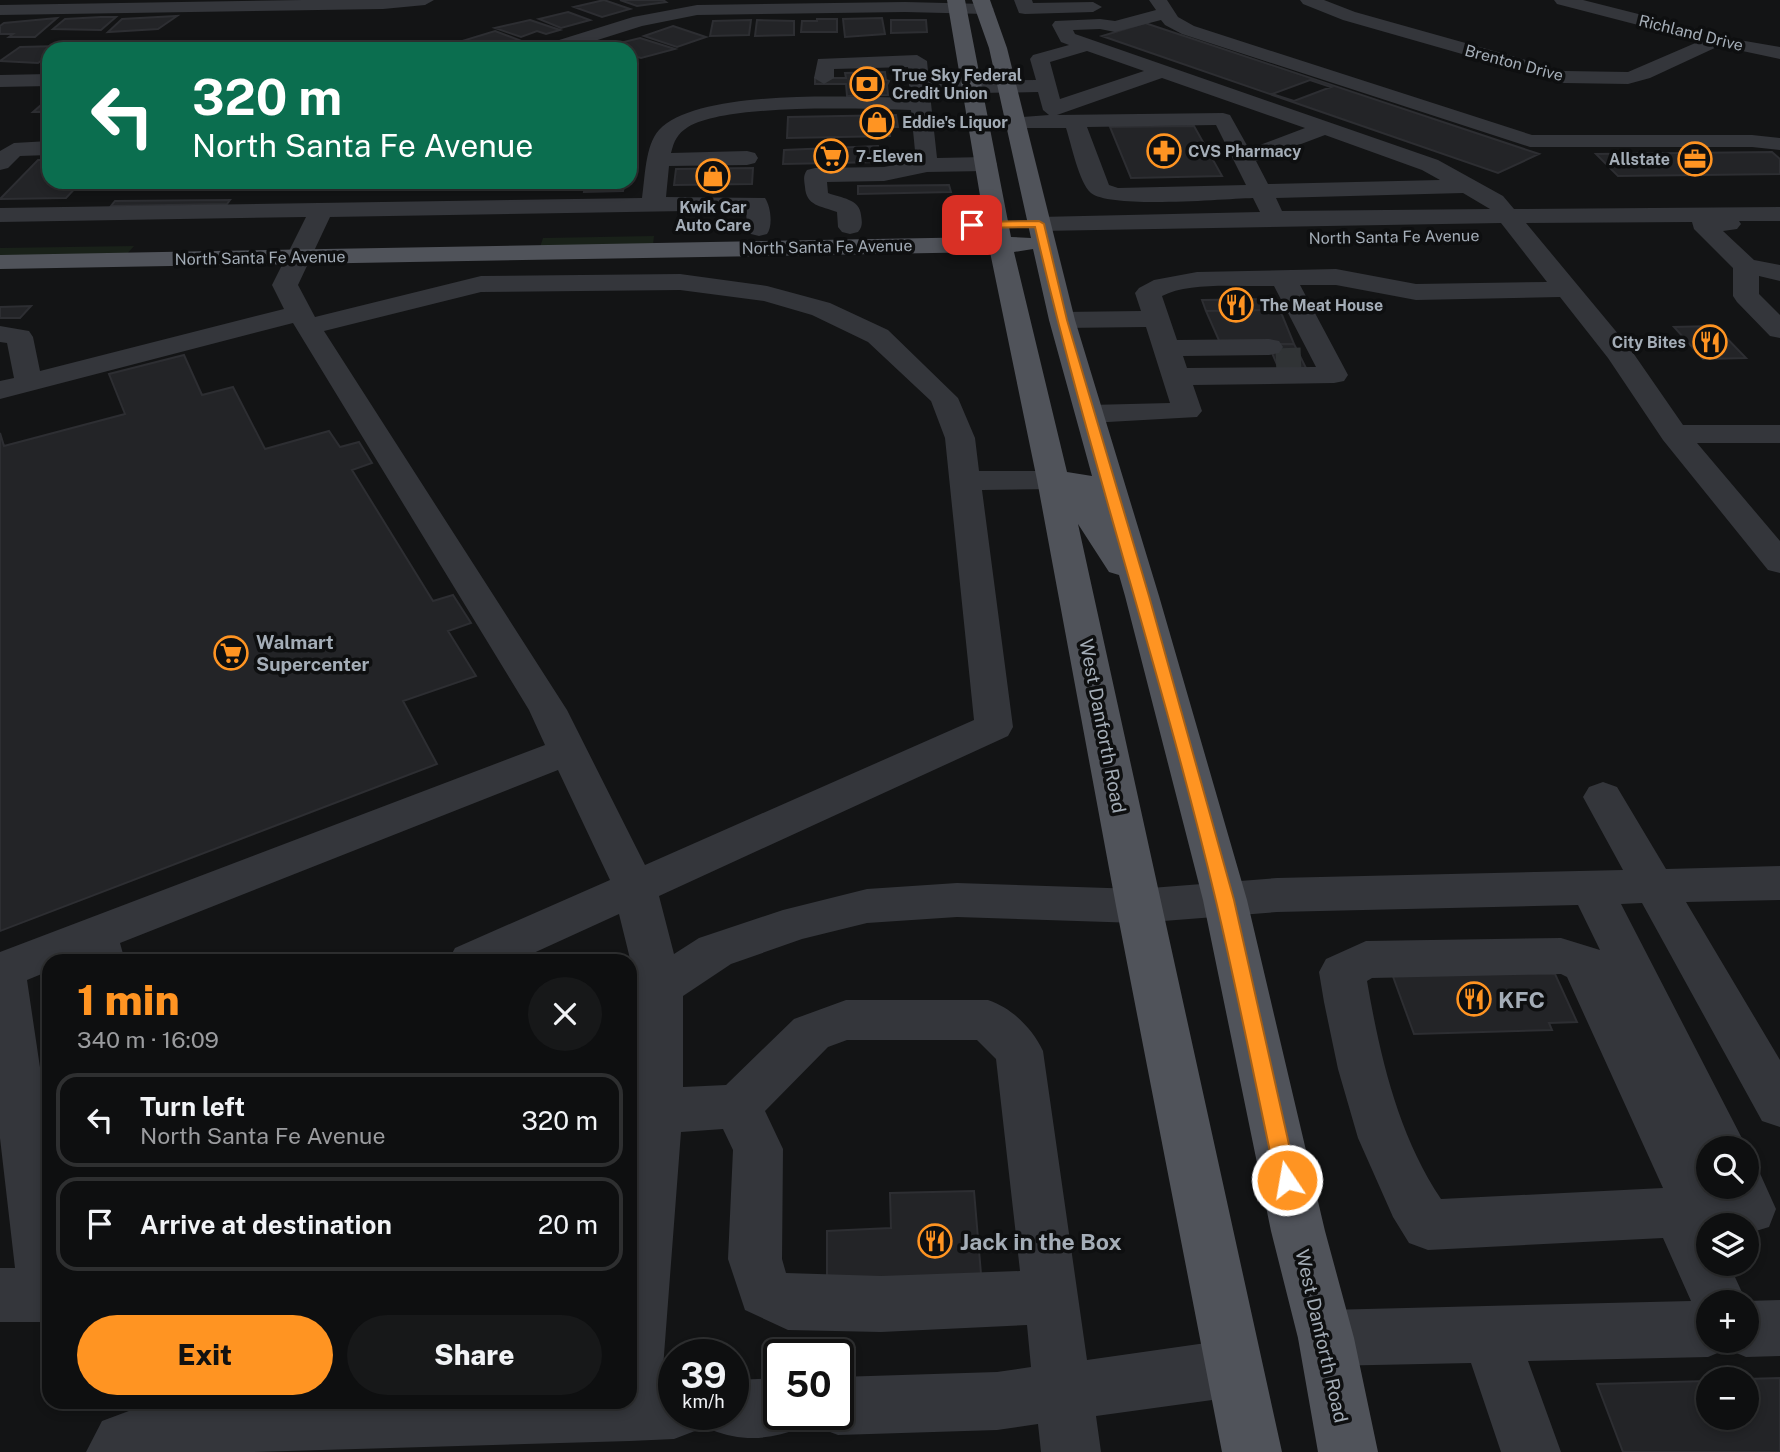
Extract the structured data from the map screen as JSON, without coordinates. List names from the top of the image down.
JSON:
{
  "streets": {
    "main road": ["North Santa Fe Avenue", "West Danforth Road"],
    "street": ["Richland Drive", "Brenton Drive"]
  },
  "crossings": [
    ["Richland Drive", "Brenton Drive"],
    ["North Santa Fe Avenue", "West Danforth Road"]
  ],
  "places": {
    "bank": ["True Sky Federal Credit Union"],
    "shop": ["Eddie's Liquor", "Kwik Car Auto Care"],
    "pharmacy": ["CVS Pharmacy"],
    "supermarket": ["7-Eleven", "Walmart Supercenter"],
    "office": ["Allstate"],
    "restaurant": [
      "The Meat House",
      "City Bites",
      "KFC",
      "Jack in the Box"
    ]
  },
  "page": {
    "turn": ["320 m", "North Santa Fe Avenue"],
    "heading": ["1 min", "340 m · 16:09"],
    "list": [
      {
        "name": "Turn left",
        "note": "North Santa Fe Avenue",
        "value": "320 m"
      },
      {
        "name": "Arrive at destination",
        "value": "20 m"
      }
    ],
    "map_buttons": ["+", "−"],
    "buttons": ["Exit", "Share"],
    "speed": "39 km/h",
    "limit": "50"
  }
}
